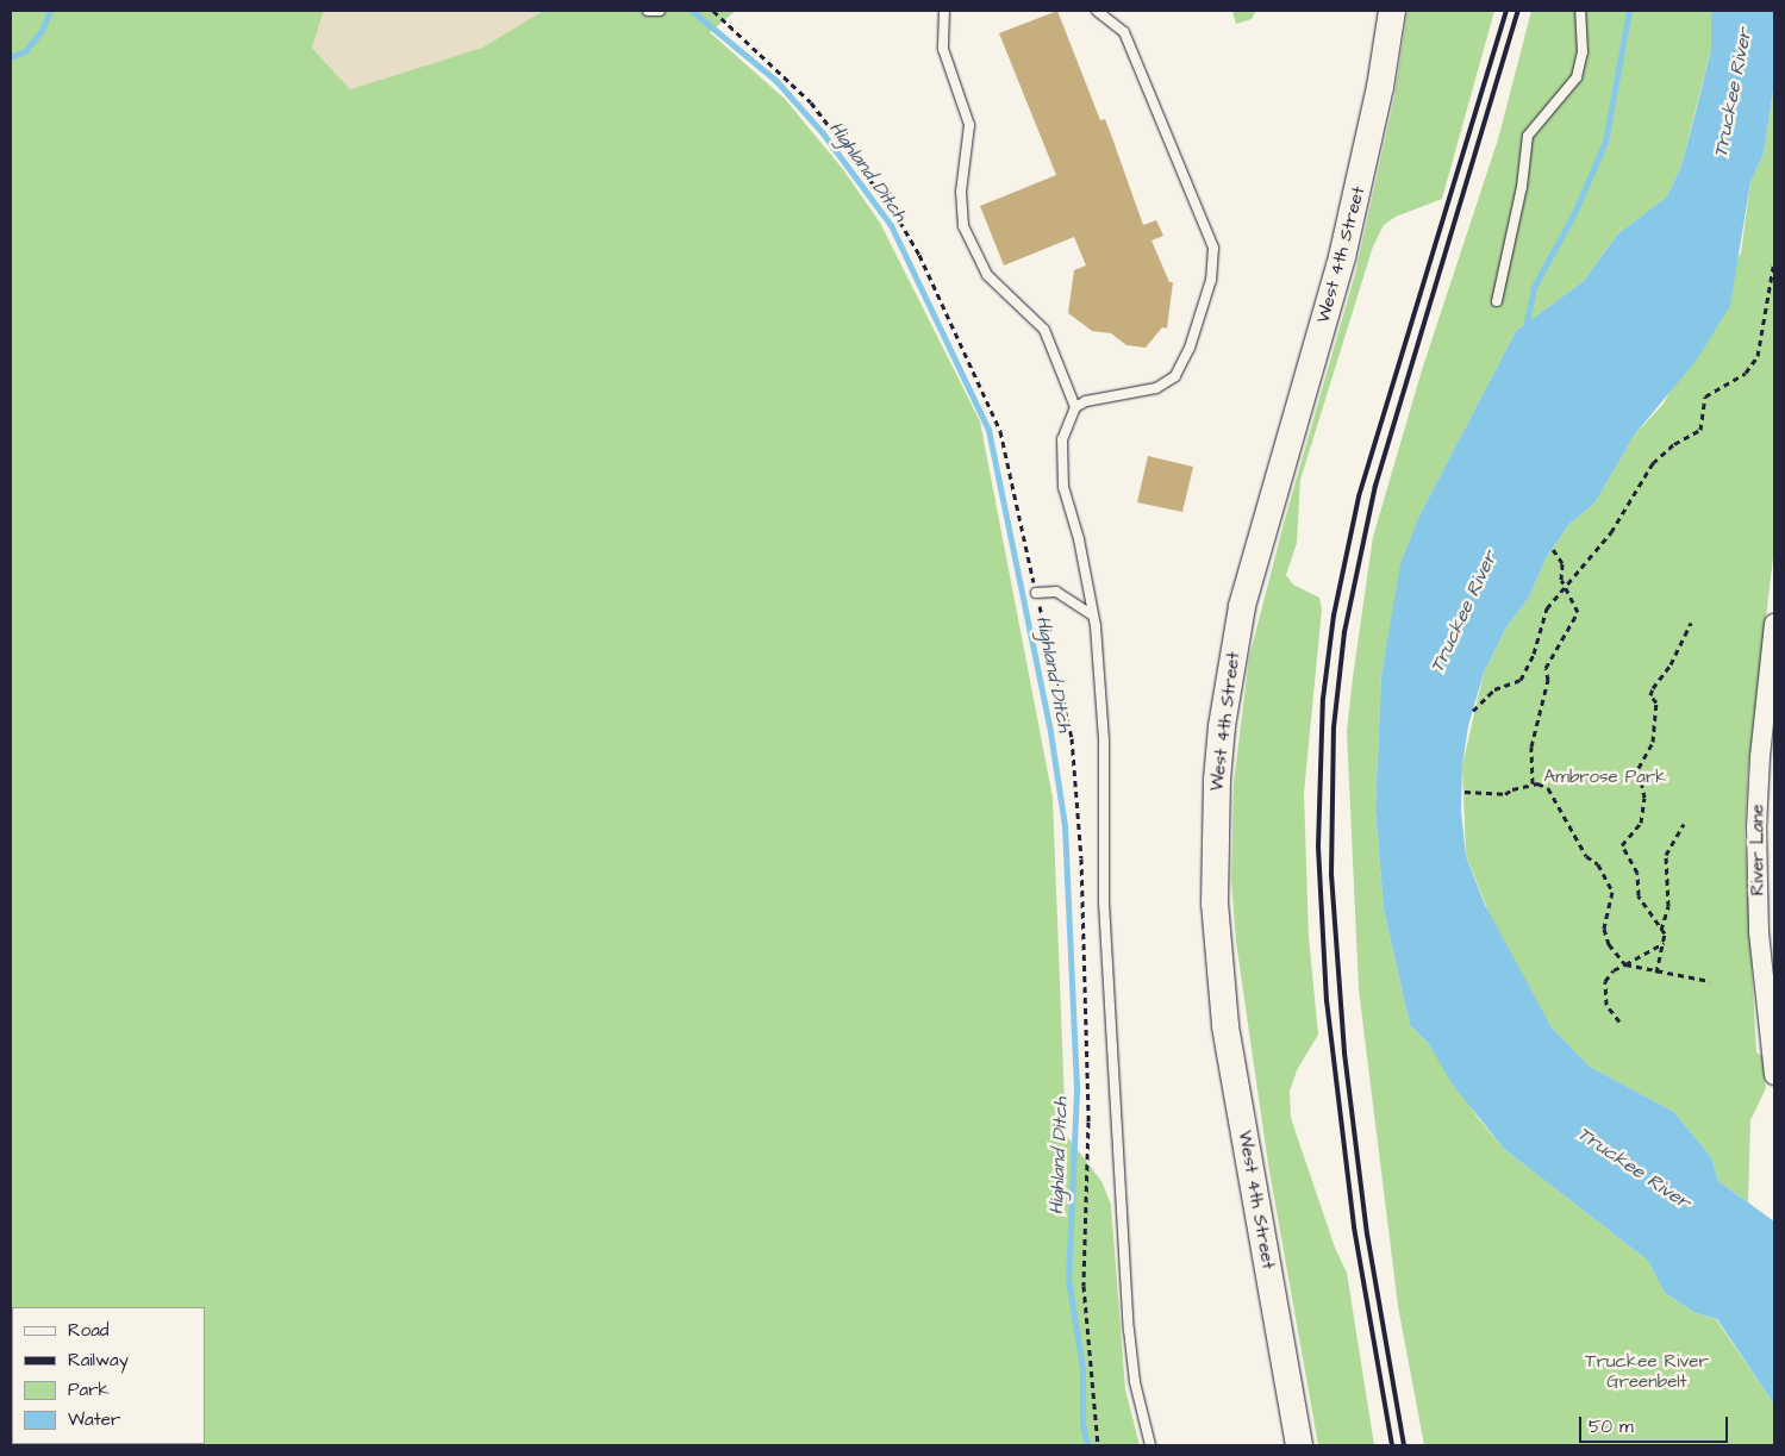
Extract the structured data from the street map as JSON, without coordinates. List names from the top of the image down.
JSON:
{
  "streets": {
    "main road": ["West 4th Street"],
    "street": ["River Lane"]
  },
  "water": ["Truckee River", "Highland Ditch"],
  "parks": ["Ambrose Park", "Truckee River Greenbelt"],
  "legend": [
    "Road",
    "Railway",
    "Park",
    "Water"
  ],
  "scale_bar": "50 m"
}
